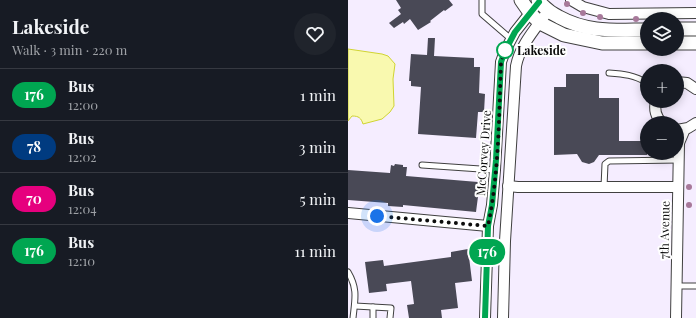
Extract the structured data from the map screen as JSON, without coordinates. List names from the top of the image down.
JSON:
{
  "streets": {
    "street": ["McCorvey Drive", "7th Avenue"]
  },
  "places": ["Lakeside"],
  "lines": ["bus line 176"],
  "page": {
    "heading": ["Lakeside", "Walk · 3 min · 220 m"],
    "on_map": "176",
    "map_buttons": ["+", "−"],
    "list": [
      {
        "mark": "176",
        "name": "Bus",
        "note": "12:00",
        "value": "1 min"
      },
      {
        "mark": "78",
        "name": "Bus",
        "note": "12:02",
        "value": "3 min"
      },
      {
        "mark": "70",
        "name": "Bus",
        "note": "12:04",
        "value": "5 min"
      },
      {
        "mark": "176",
        "name": "Bus",
        "note": "12:10",
        "value": "11 min"
      }
    ]
  }
}
